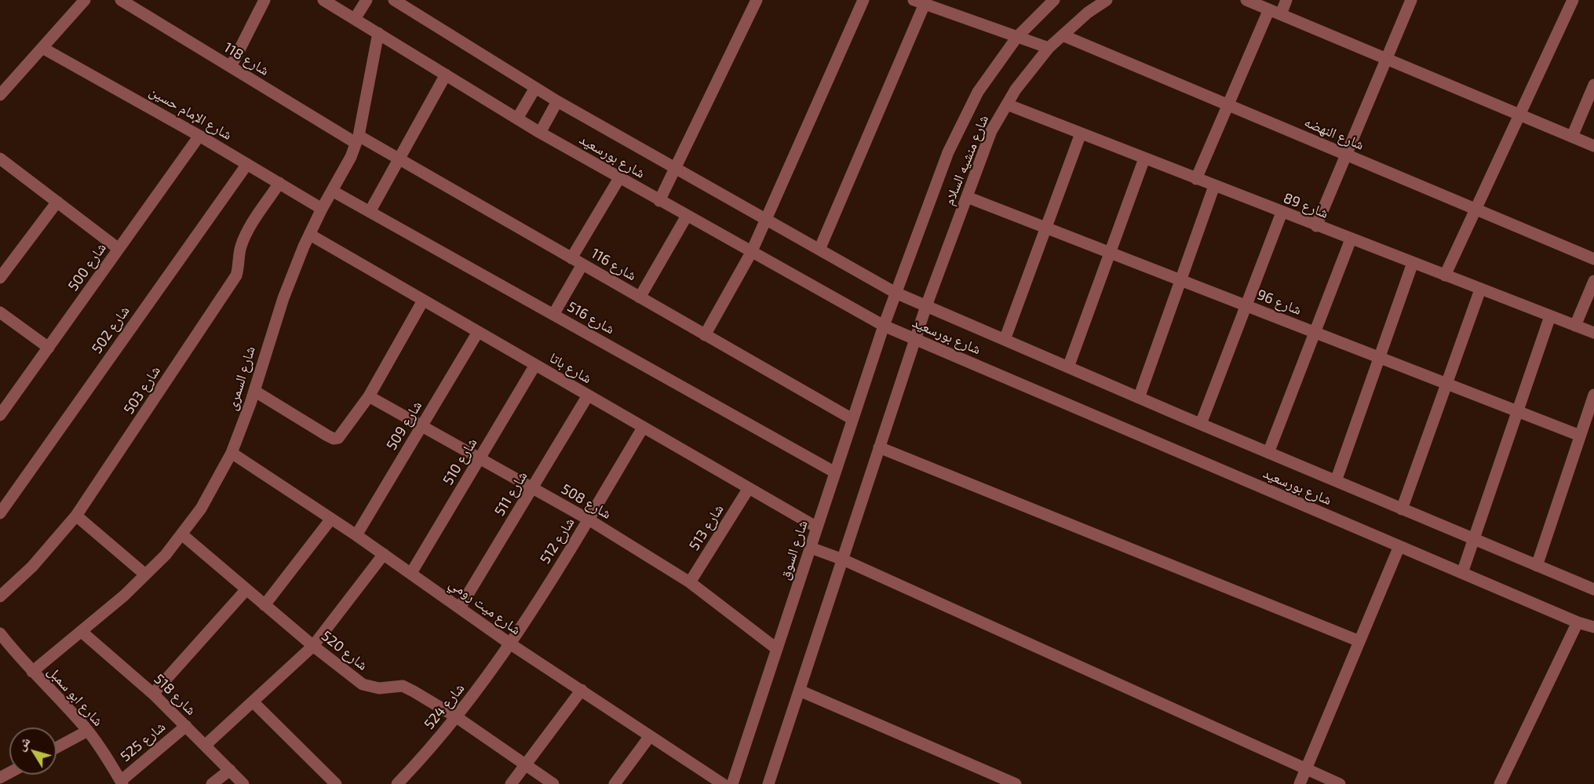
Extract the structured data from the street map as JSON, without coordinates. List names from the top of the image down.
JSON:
{
  "streets": {
    "street": [
      "شارع 118",
      "شارع الإمام حسين",
      "شارع النهضه",
      "شارع بورسعيد",
      "شارع منشيه السلام",
      "شارع 89",
      "شارع 116",
      "شارع 500",
      "شارع 96",
      "شارع 516",
      "شارع 502",
      "شارع باتا",
      "شارع السمرى",
      "شارع 503",
      "شارع 509",
      "شارع 510",
      "شارع 511",
      "شارع 508",
      "شارع 513",
      "شارع 512",
      "شارع السوق",
      "شارع ميت رومي",
      "شارع 520",
      "شارع 518",
      "شارع ابو سمبل",
      "شارع 524",
      "شارع 525"
    ]
  },
  "crossings": [
    ["شارع 118", "شارع 116"],
    ["شارع 118", "شارع السمرى"],
    ["شارع الإمام حسين", "شارع 500"],
    ["شارع الإمام حسين", "شارع 502"],
    ["شارع الإمام حسين", "شارع السمرى"],
    ["شارع الإمام حسين", "شارع 503"],
    ["شارع النهضه", "شارع منشيه السلام"],
    ["شارع بورسعيد", "شارع منشيه السلام"],
    ["شارع بورسعيد", "شارع السمرى"],
    ["شارع بورسعيد", "شارع السوق"],
    ["شارع منشيه السلام", "شارع 89"],
    ["شارع منشيه السلام", "شارع 96"],
    ["شارع منشيه السلام", "شارع السوق"],
    ["شارع 116", "شارع السمرى"],
    ["شارع 116", "شارع السوق"],
    ["شارع 516", "شارع السمرى"],
    ["شارع 516", "شارع السوق"],
    ["شارع باتا", "شارع السمرى"],
    ["شارع باتا", "شارع 509"],
    ["شارع باتا", "شارع 510"],
    ["شارع باتا", "شارع 511"],
    ["شارع باتا", "شارع 513"],
    ["شارع باتا", "شارع 512"],
    ["شارع باتا", "شارع السوق"],
    ["شارع السمرى", "شارع ميت رومي"],
    ["شارع السمرى", "شارع 520"],
    ["شارع السمرى", "شارع 518"],
    ["شارع السمرى", "شارع ابو سمبل"],
    ["شارع 509", "شارع 508"],
    ["شارع 509", "شارع ميت رومي"],
    ["شارع 510", "شارع 508"],
    ["شارع 510", "شارع ميت رومي"],
    ["شارع 511", "شارع 508"],
    ["شارع 511", "شارع ميت رومي"],
    ["شارع 508", "شارع 513"],
    ["شارع 508", "شارع 512"],
    ["شارع 508", "شارع السوق"],
    ["شارع 512", "شارع ميت رومي"],
    ["شارع 512", "شارع 524"],
    ["شارع ميت رومي", "شارع 524"],
    ["شارع 520", "شارع 524"],
    ["شارع 518", "شارع 525"],
    ["شارع ابو سمبل", "شارع 525"]
  ],
  "north": "top left"
}
